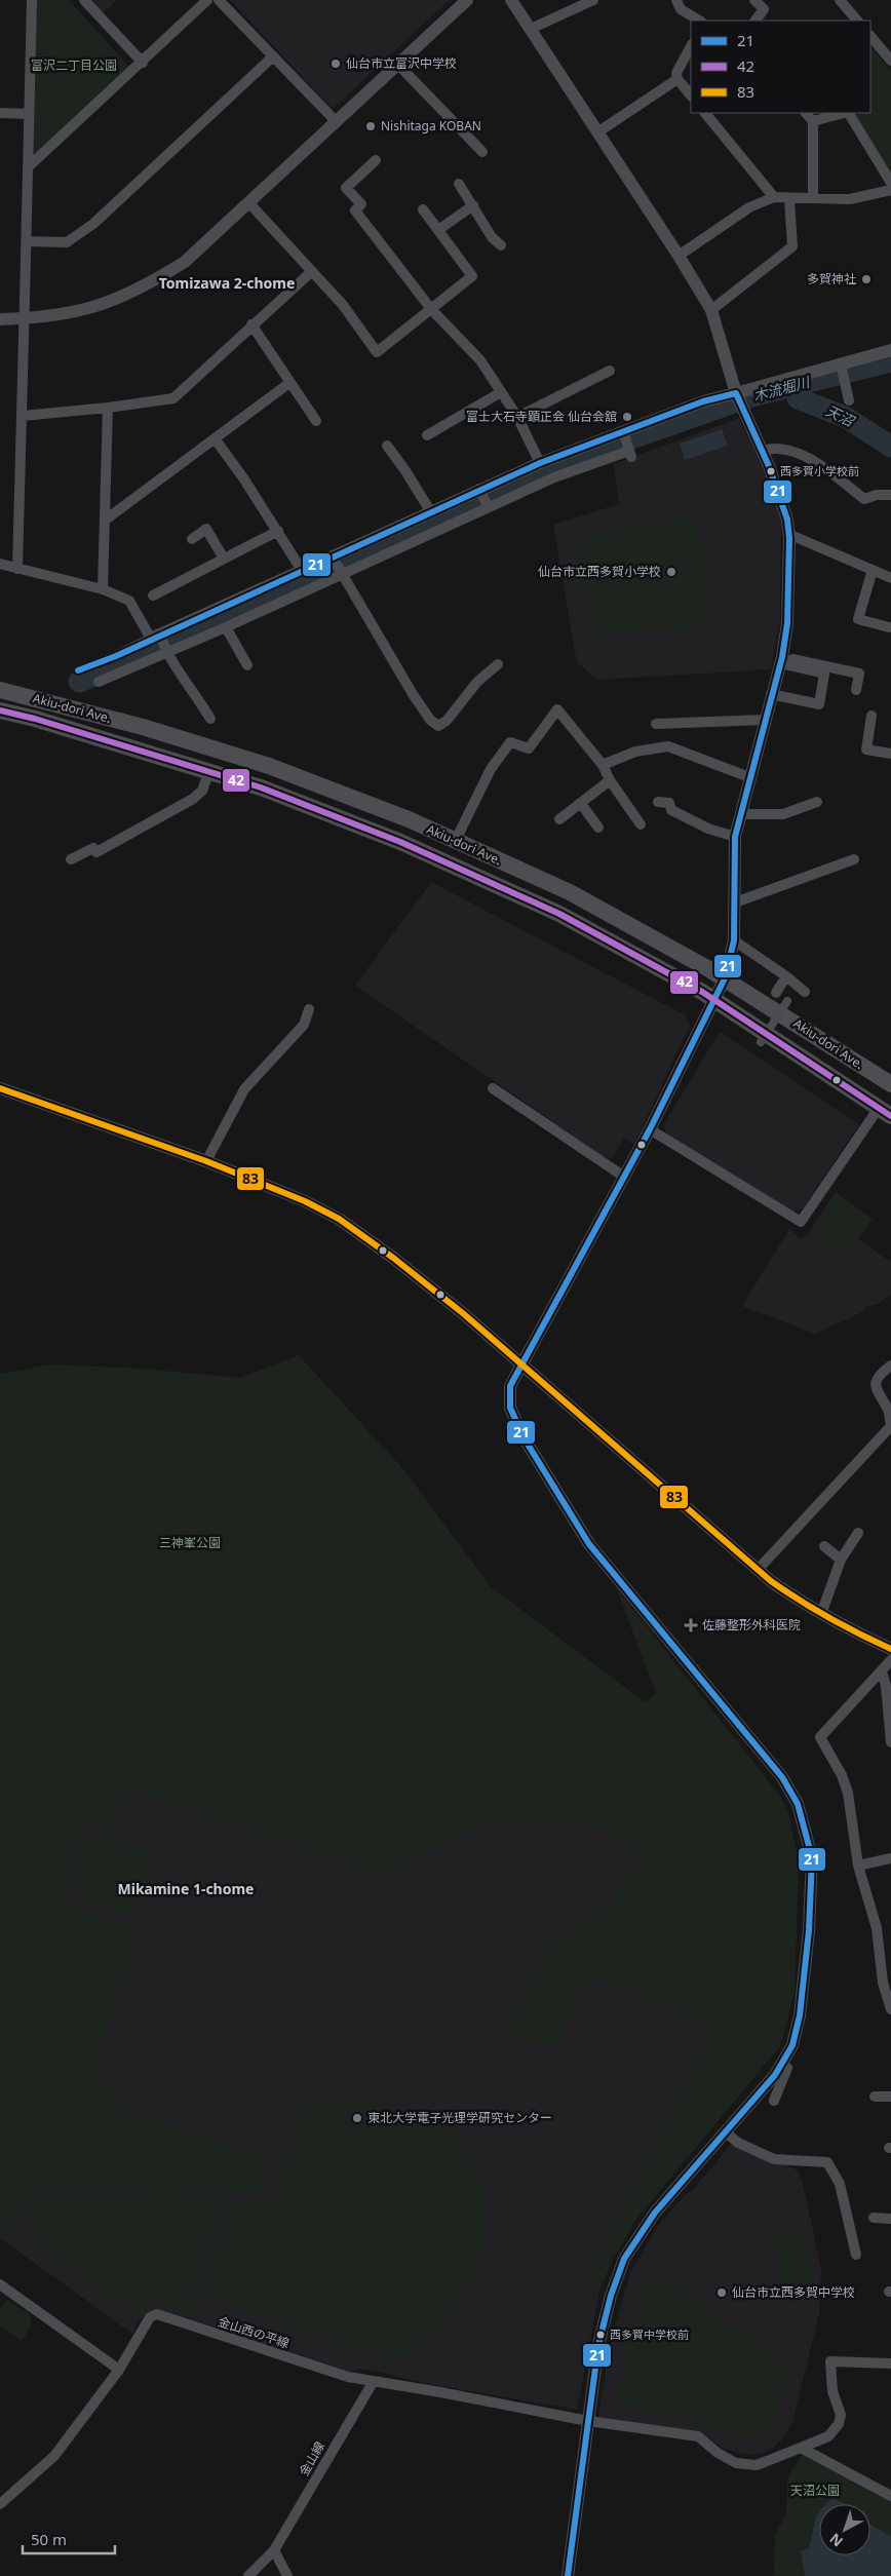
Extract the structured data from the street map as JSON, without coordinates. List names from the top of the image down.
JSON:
{
  "streets": {
    "highway": ["Akiu-dori Ave."],
    "street": ["金山西の平線", "金山線"]
  },
  "crossings": [
    ["金山西の平線", "金山線"]
  ],
  "districts": ["Tomizawa 2-chome", "Mikamine 1-chome"],
  "water": ["木流堀川", "天沼"],
  "parks": ["富沢二丁目公園", "三神峯公園", "天沼公園"],
  "places": {
    "other": [
      "仙台市立富沢中学校",
      "Nishitaga KOBAN",
      "多賀神社",
      "富士大石寺顕正会 仙台会舘",
      "西多賀小学校前",
      "仙台市立西多賀小学校",
      "東北大学電子光理学研究センター",
      "仙台市立西多賀中学校",
      "西多賀中学校前"
    ],
    "health": ["佐藤整形外科医院"]
  },
  "lines": ["transit line 21", "transit line 42", "transit line 83"],
  "legend": ["21", "42", "83"],
  "scale_bar": "50 m",
  "north": "bottom left"
}
